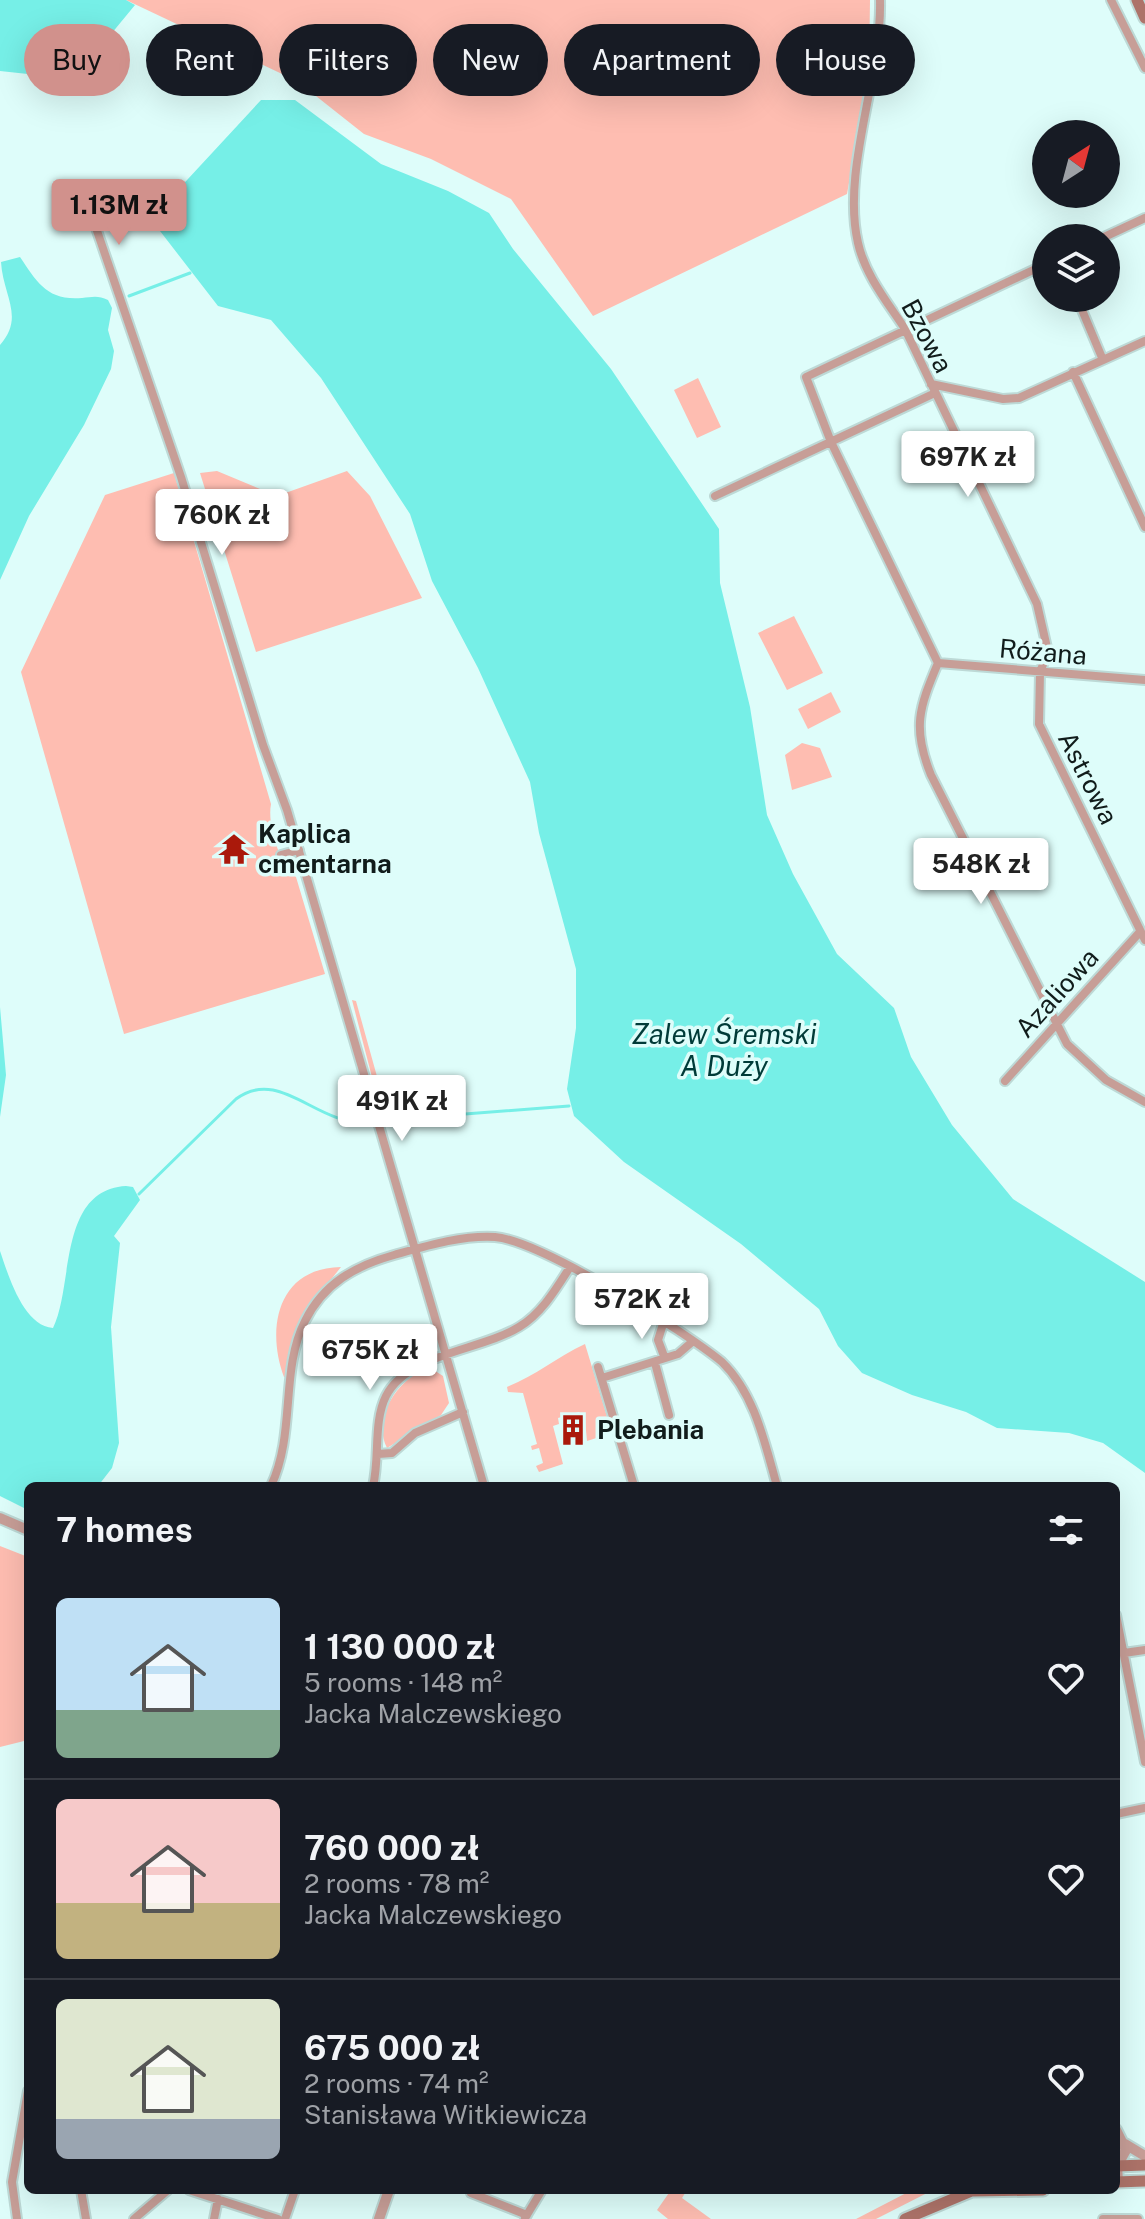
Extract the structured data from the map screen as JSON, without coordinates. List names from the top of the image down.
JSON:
{
  "streets": {
    "street": [
      "Bzowa",
      "Różana",
      "Astrowa",
      "Azaliowa"
    ]
  },
  "crossings": [
    ["Bzowa", "Różana"],
    ["Bzowa", "Astrowa"],
    ["Różana", "Astrowa"],
    ["Astrowa", "Azaliowa"]
  ],
  "water": ["Zalew Śremski A Duży"],
  "places": {
    "temple": ["Kaplica cmentarna"],
    "building": ["Plebania"]
  },
  "north": "top right",
  "page": {
    "chip": [
      "Buy",
      "Rent",
      "Filters",
      "New",
      "Apartment",
      "House"
    ],
    "price": [
      "1.13M zł",
      "697K zł",
      "760K zł",
      "548K zł",
      "491K zł",
      "572K zł",
      "675K zł"
    ],
    "heading": "7 homes",
    "list": [
      {
        "name": "1 130 000 zł",
        "note": "5 rooms · 148 m² · Jacka Malczewskiego"
      },
      {
        "name": "760 000 zł",
        "note": "2 rooms · 78 m² · Jacka Malczewskiego"
      },
      {
        "name": "675 000 zł",
        "note": "2 rooms · 74 m² · Stanisława Witkiewicza"
      }
    ]
  }
}
